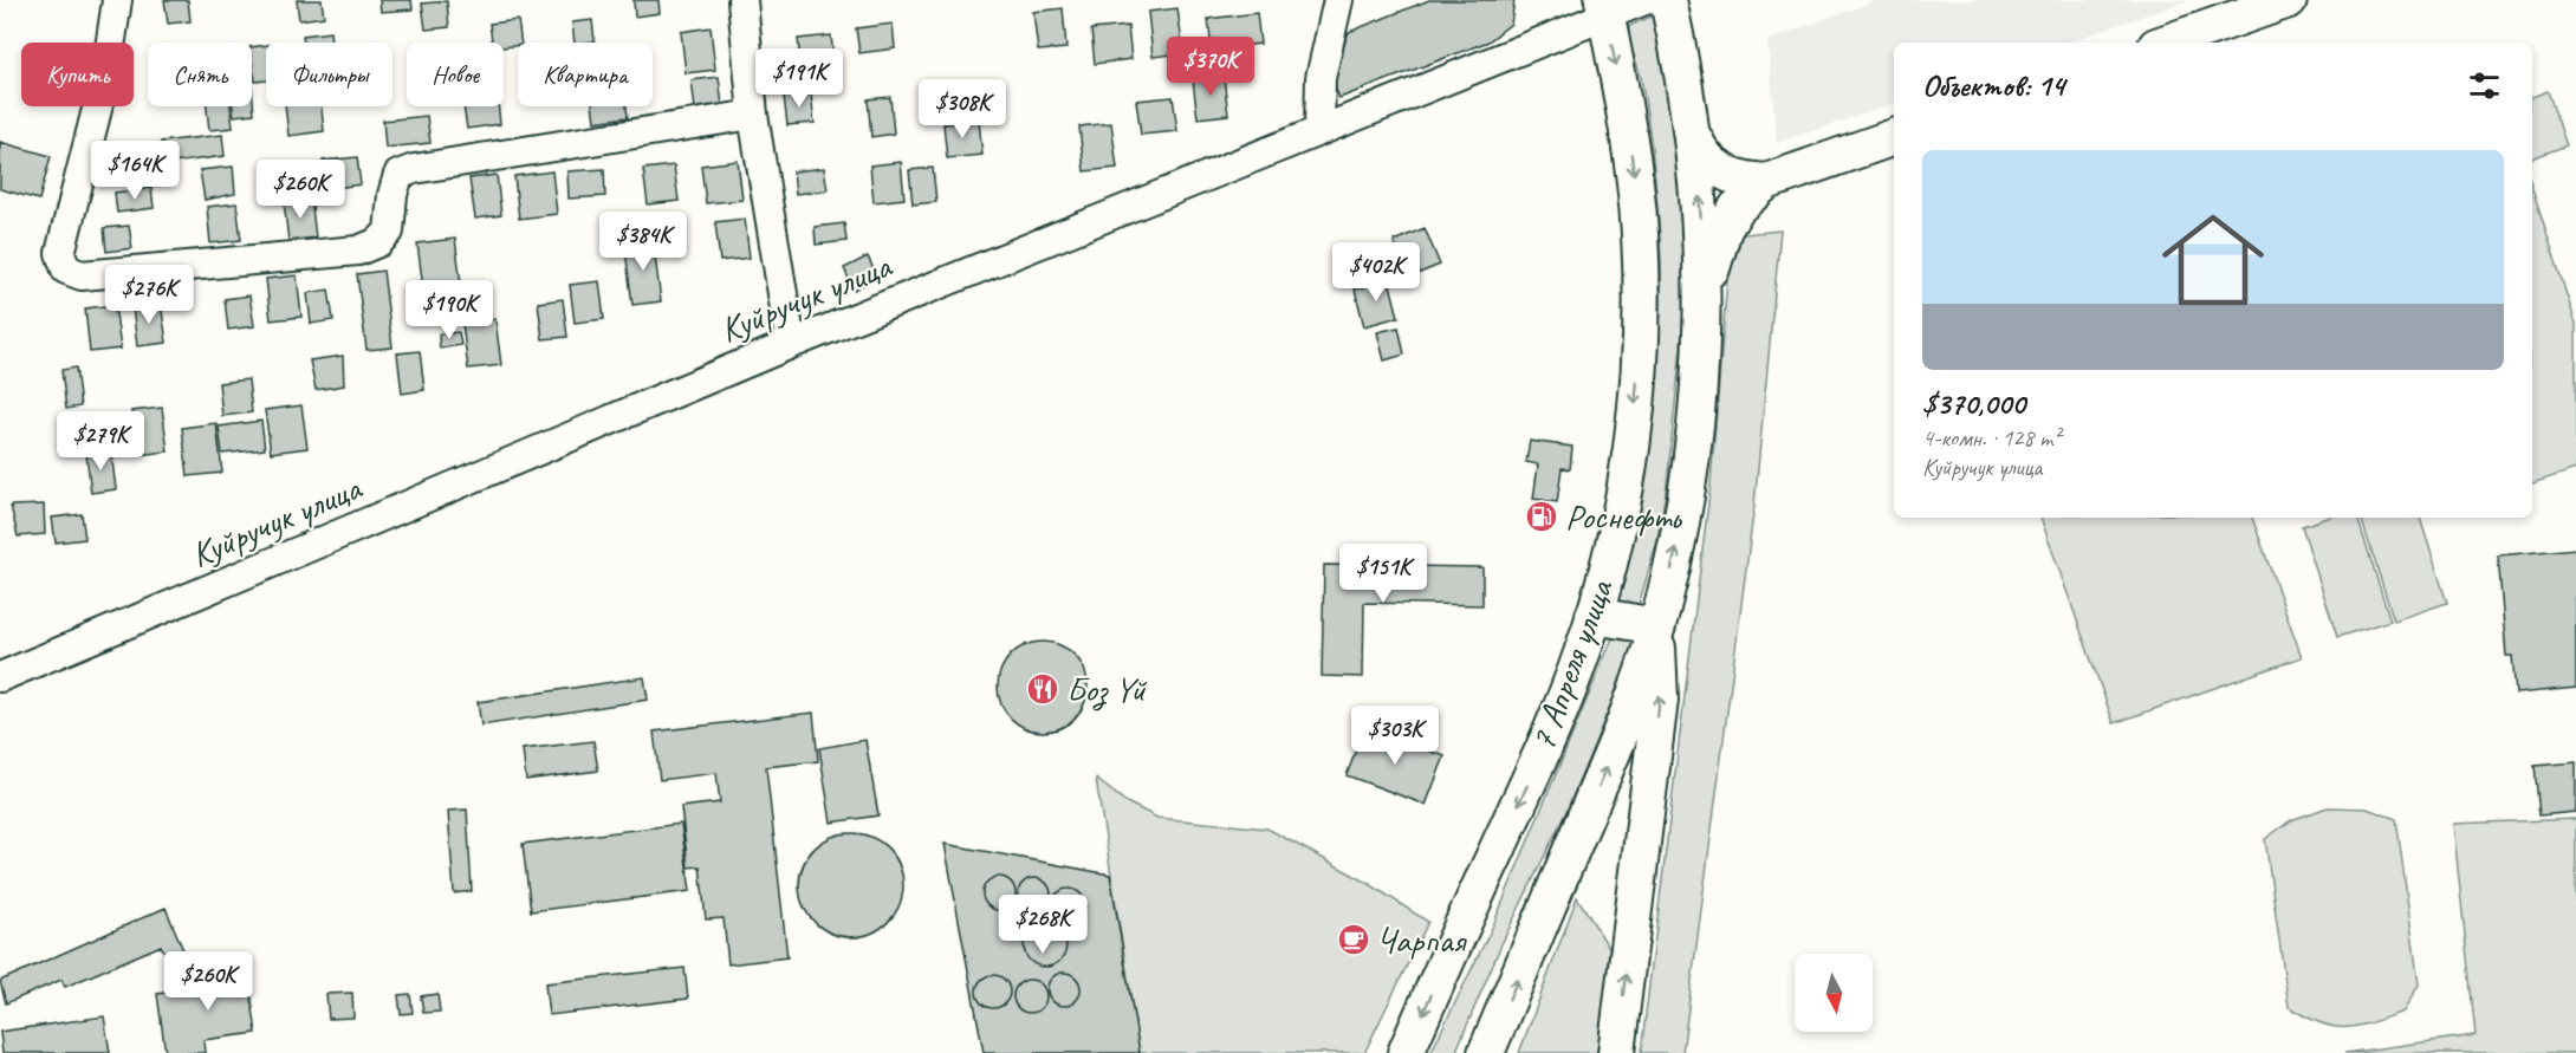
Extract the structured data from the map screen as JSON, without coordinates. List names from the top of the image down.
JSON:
{
  "streets": {
    "main road": ["7 Апреля улица"],
    "street": ["Куйручук улица"]
  },
  "crossings": [
    ["Куйручук улица", "7 Апреля улица"]
  ],
  "places": {
    "fuel station": ["Роснефть"],
    "restaurant": ["Боз Үй"],
    "cafe": ["Чарпая"]
  },
  "north": "bottom",
  "page": {
    "price": [
      "$370K",
      "$191K",
      "$308K",
      "$164K",
      "$260K",
      "$384K",
      "$402K",
      "$276K",
      "$190K",
      "$279K",
      "$151K",
      "$303K",
      "$268K",
      "$260K"
    ],
    "chip": [
      "Купить",
      "Снять",
      "Фильтры",
      "Новое",
      "Квартира"
    ],
    "heading": "Объектов: 14",
    "list": [
      {
        "name": "$370,000",
        "note": "4-комн. · 128 m² · Куйручук улица"
      }
    ]
  }
}
